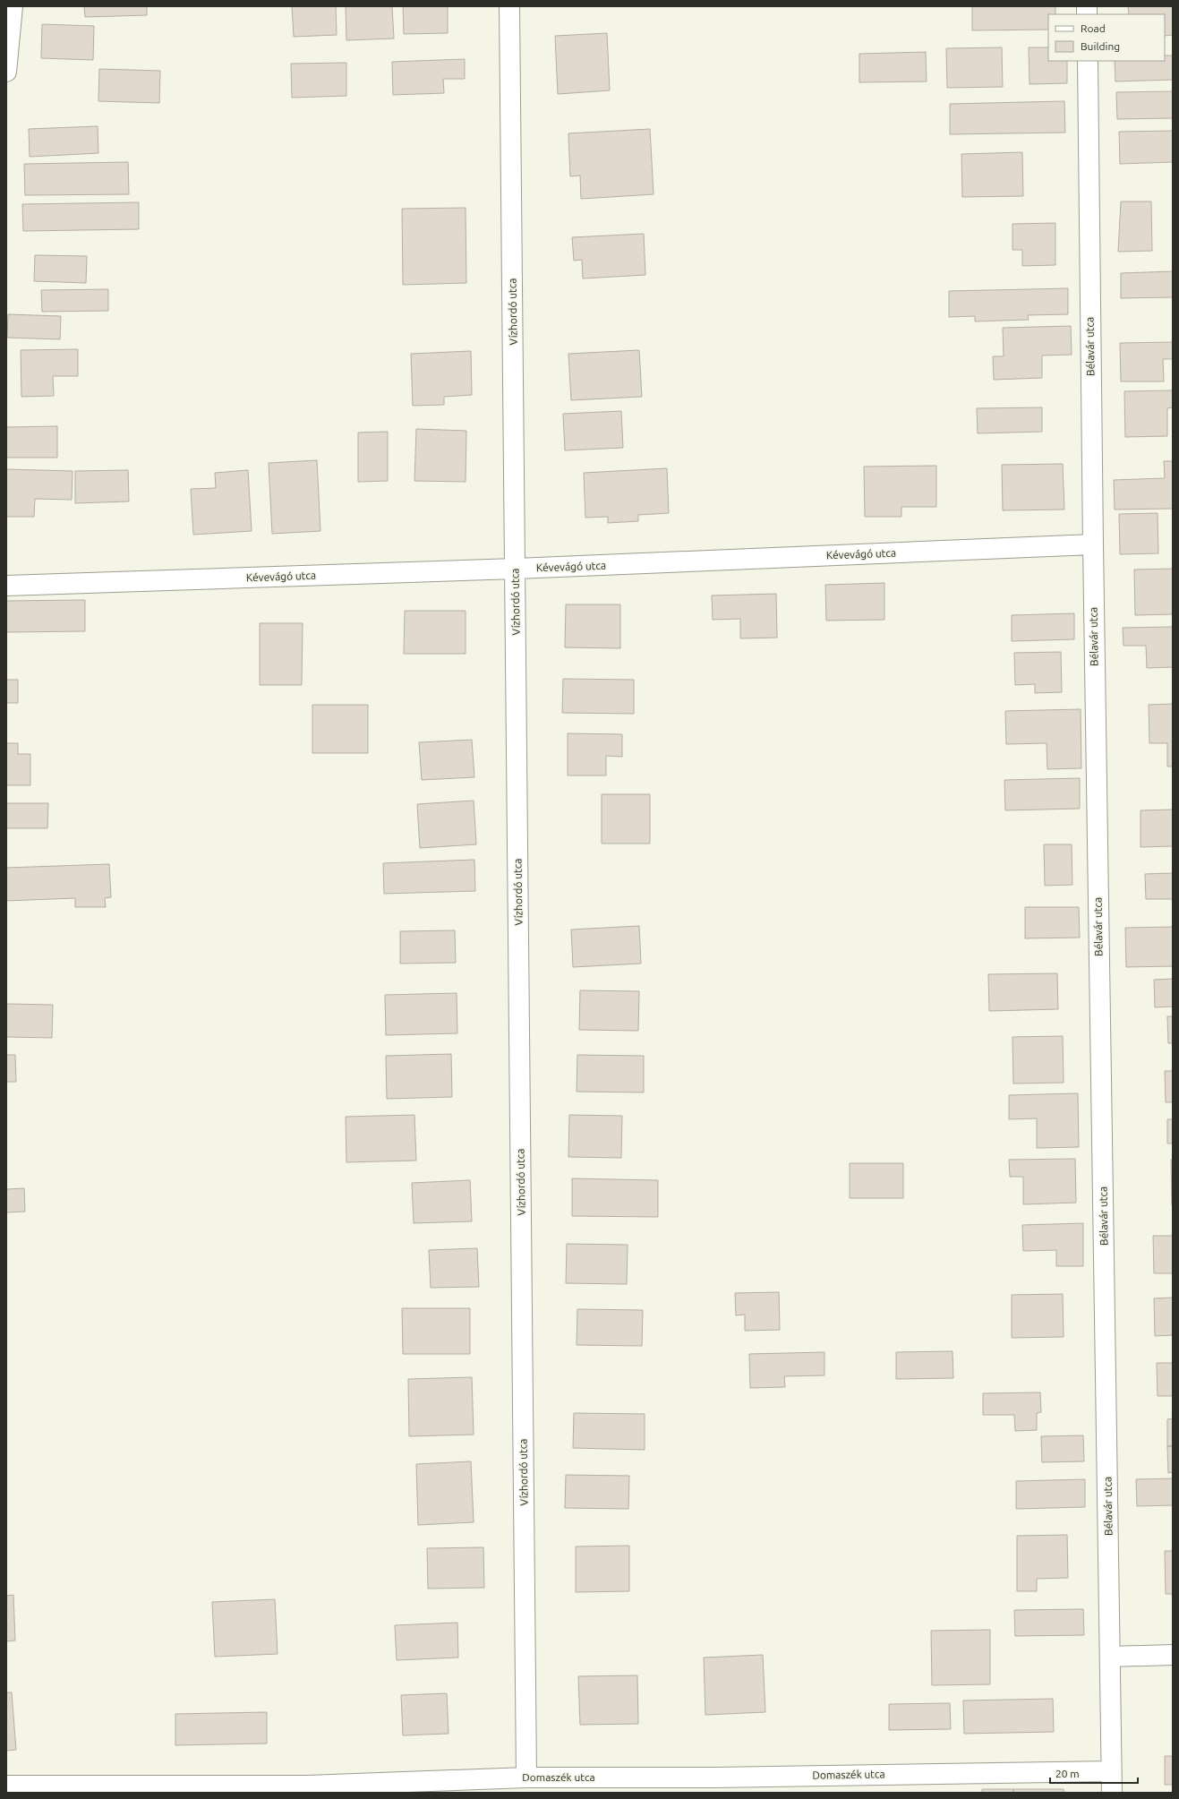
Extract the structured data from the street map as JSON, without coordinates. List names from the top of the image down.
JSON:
{
  "streets": {
    "street": [
      "Vízhordó utca",
      "Bélavár utca",
      "Kévevágó utca",
      "Domaszék utca"
    ]
  },
  "crossings": [
    ["Vízhordó utca", "Kévevágó utca"],
    ["Vízhordó utca", "Domaszék utca"],
    ["Bélavár utca", "Kévevágó utca"],
    ["Bélavár utca", "Domaszék utca"]
  ],
  "legend": ["Road", "Building"],
  "scale_bar": "20 m"
}
